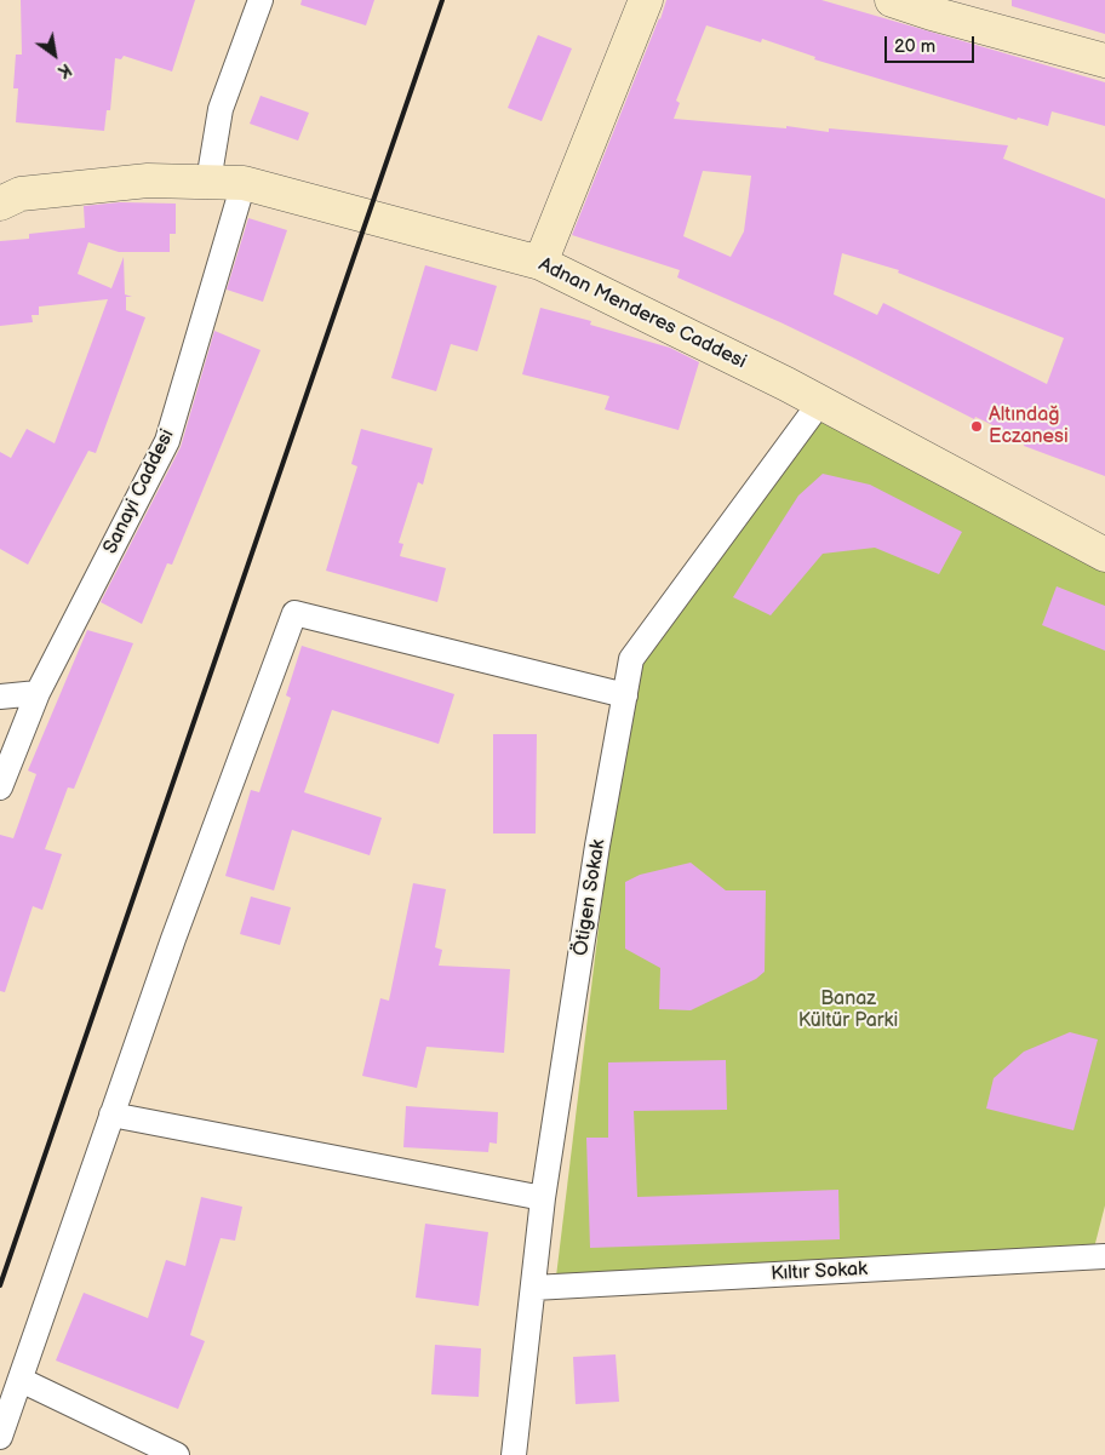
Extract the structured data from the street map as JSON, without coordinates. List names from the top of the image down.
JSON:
{
  "streets": {
    "street": [
      "Adnan Menderes Caddesi",
      "Sanayi Caddesi",
      "Ötigen Sokak",
      "Kıltır Sokak"
    ]
  },
  "crossings": [
    ["Adnan Menderes Caddesi", "Sanayi Caddesi"],
    ["Adnan Menderes Caddesi", "Ötigen Sokak"],
    ["Ötigen Sokak", "Kıltır Sokak"]
  ],
  "parks": ["Banaz Kültür Parki"],
  "places": ["Altındağ Eczanesi"],
  "scale_bar": "20 m",
  "north": "bottom right"
}
